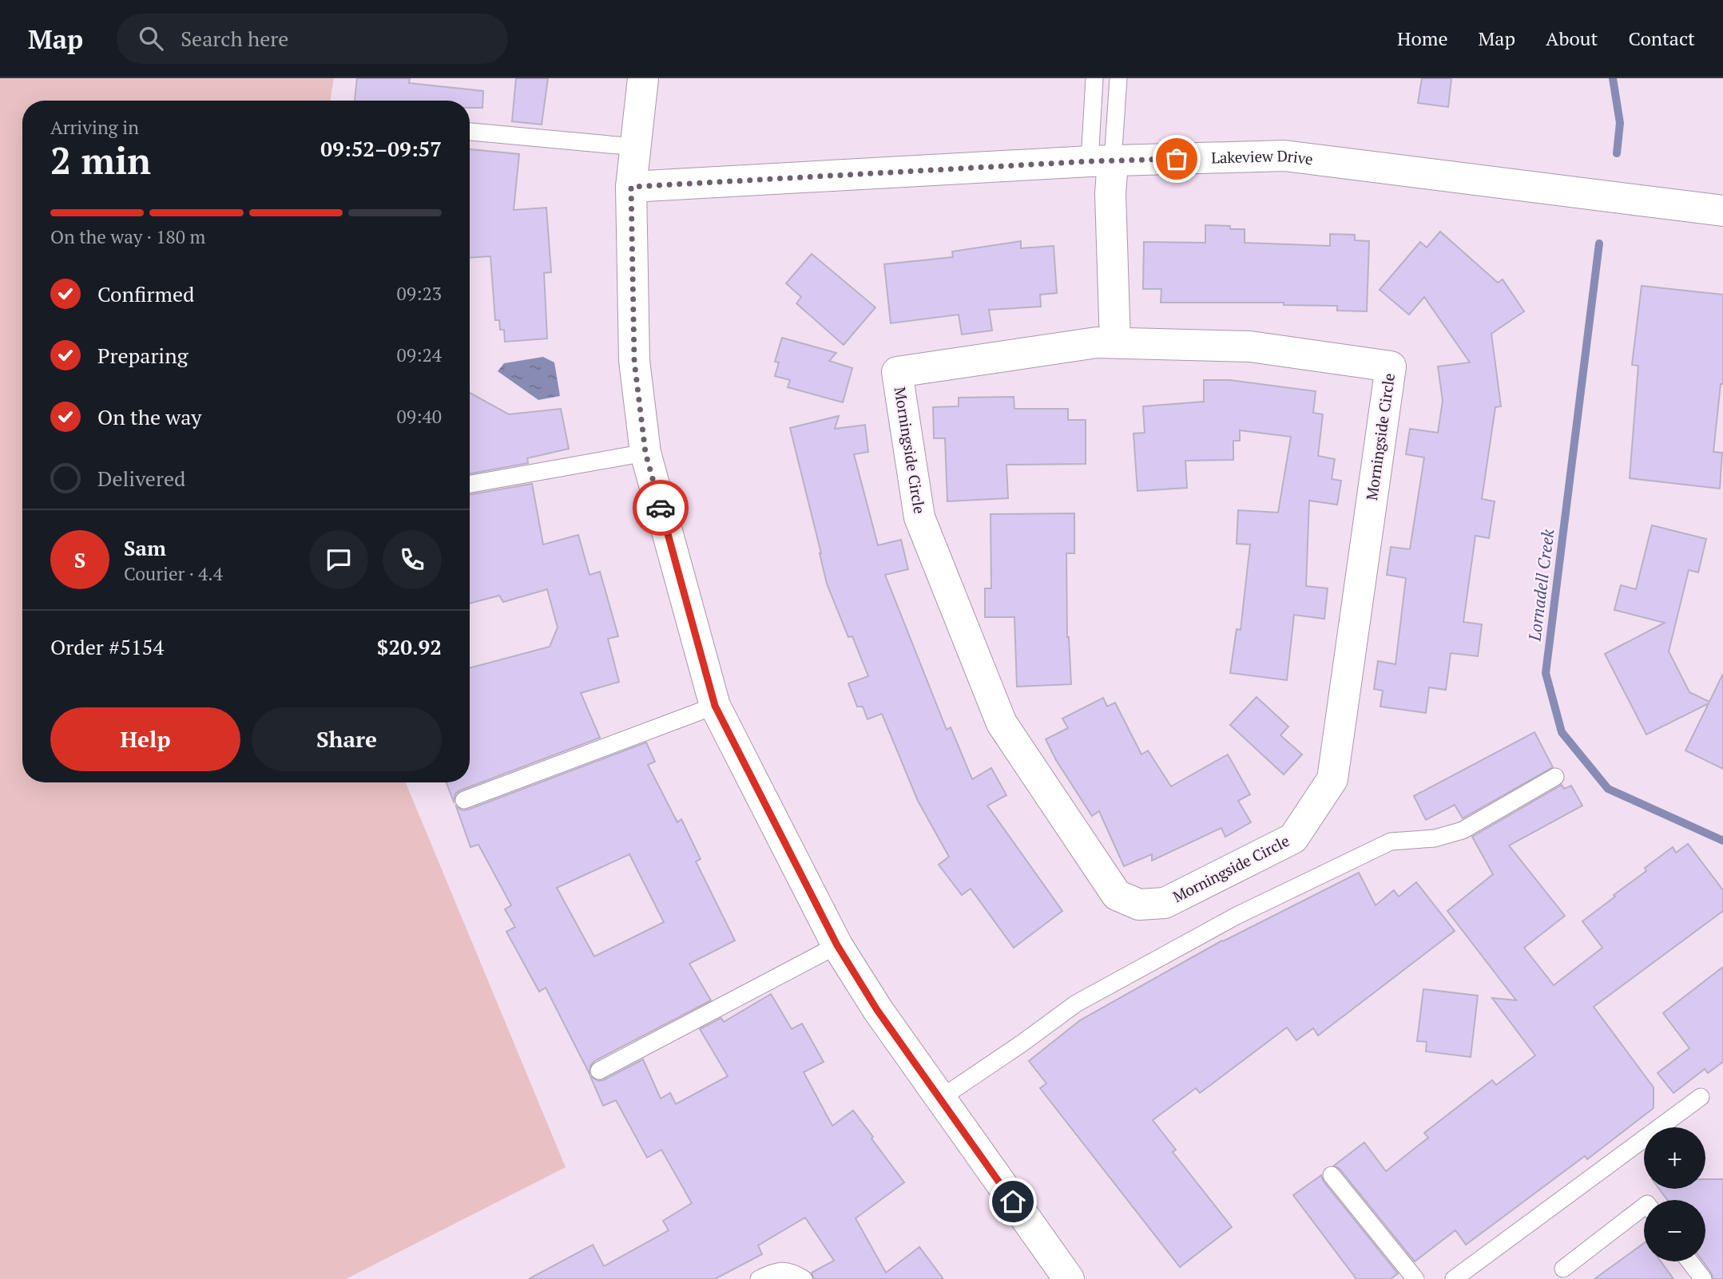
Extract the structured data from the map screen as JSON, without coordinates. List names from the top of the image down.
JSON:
{
  "streets": {
    "street": ["Lakeview Drive", "Morningside Circle"]
  },
  "water": ["Lornadell Creek"],
  "page": {
    "header": "Map",
    "search": "Search here",
    "nav": [
      "Home",
      "Map",
      "About",
      "Contact"
    ],
    "heading": ["2 min", "Arriving in", "09:52–09:57"],
    "panel": [
      "Sam",
      "Courier · 4.4",
      "Order #5154",
      "$20.92"
    ],
    "bar": "On the way · 180 m",
    "list": [
      ["Confirmed", "09:23"],
      ["Preparing", "09:24"],
      ["On the way", "09:40"],
      "Delivered"
    ],
    "round": "S",
    "buttons": ["Help", "Share"],
    "map_buttons": ["+", "−"]
  }
}
